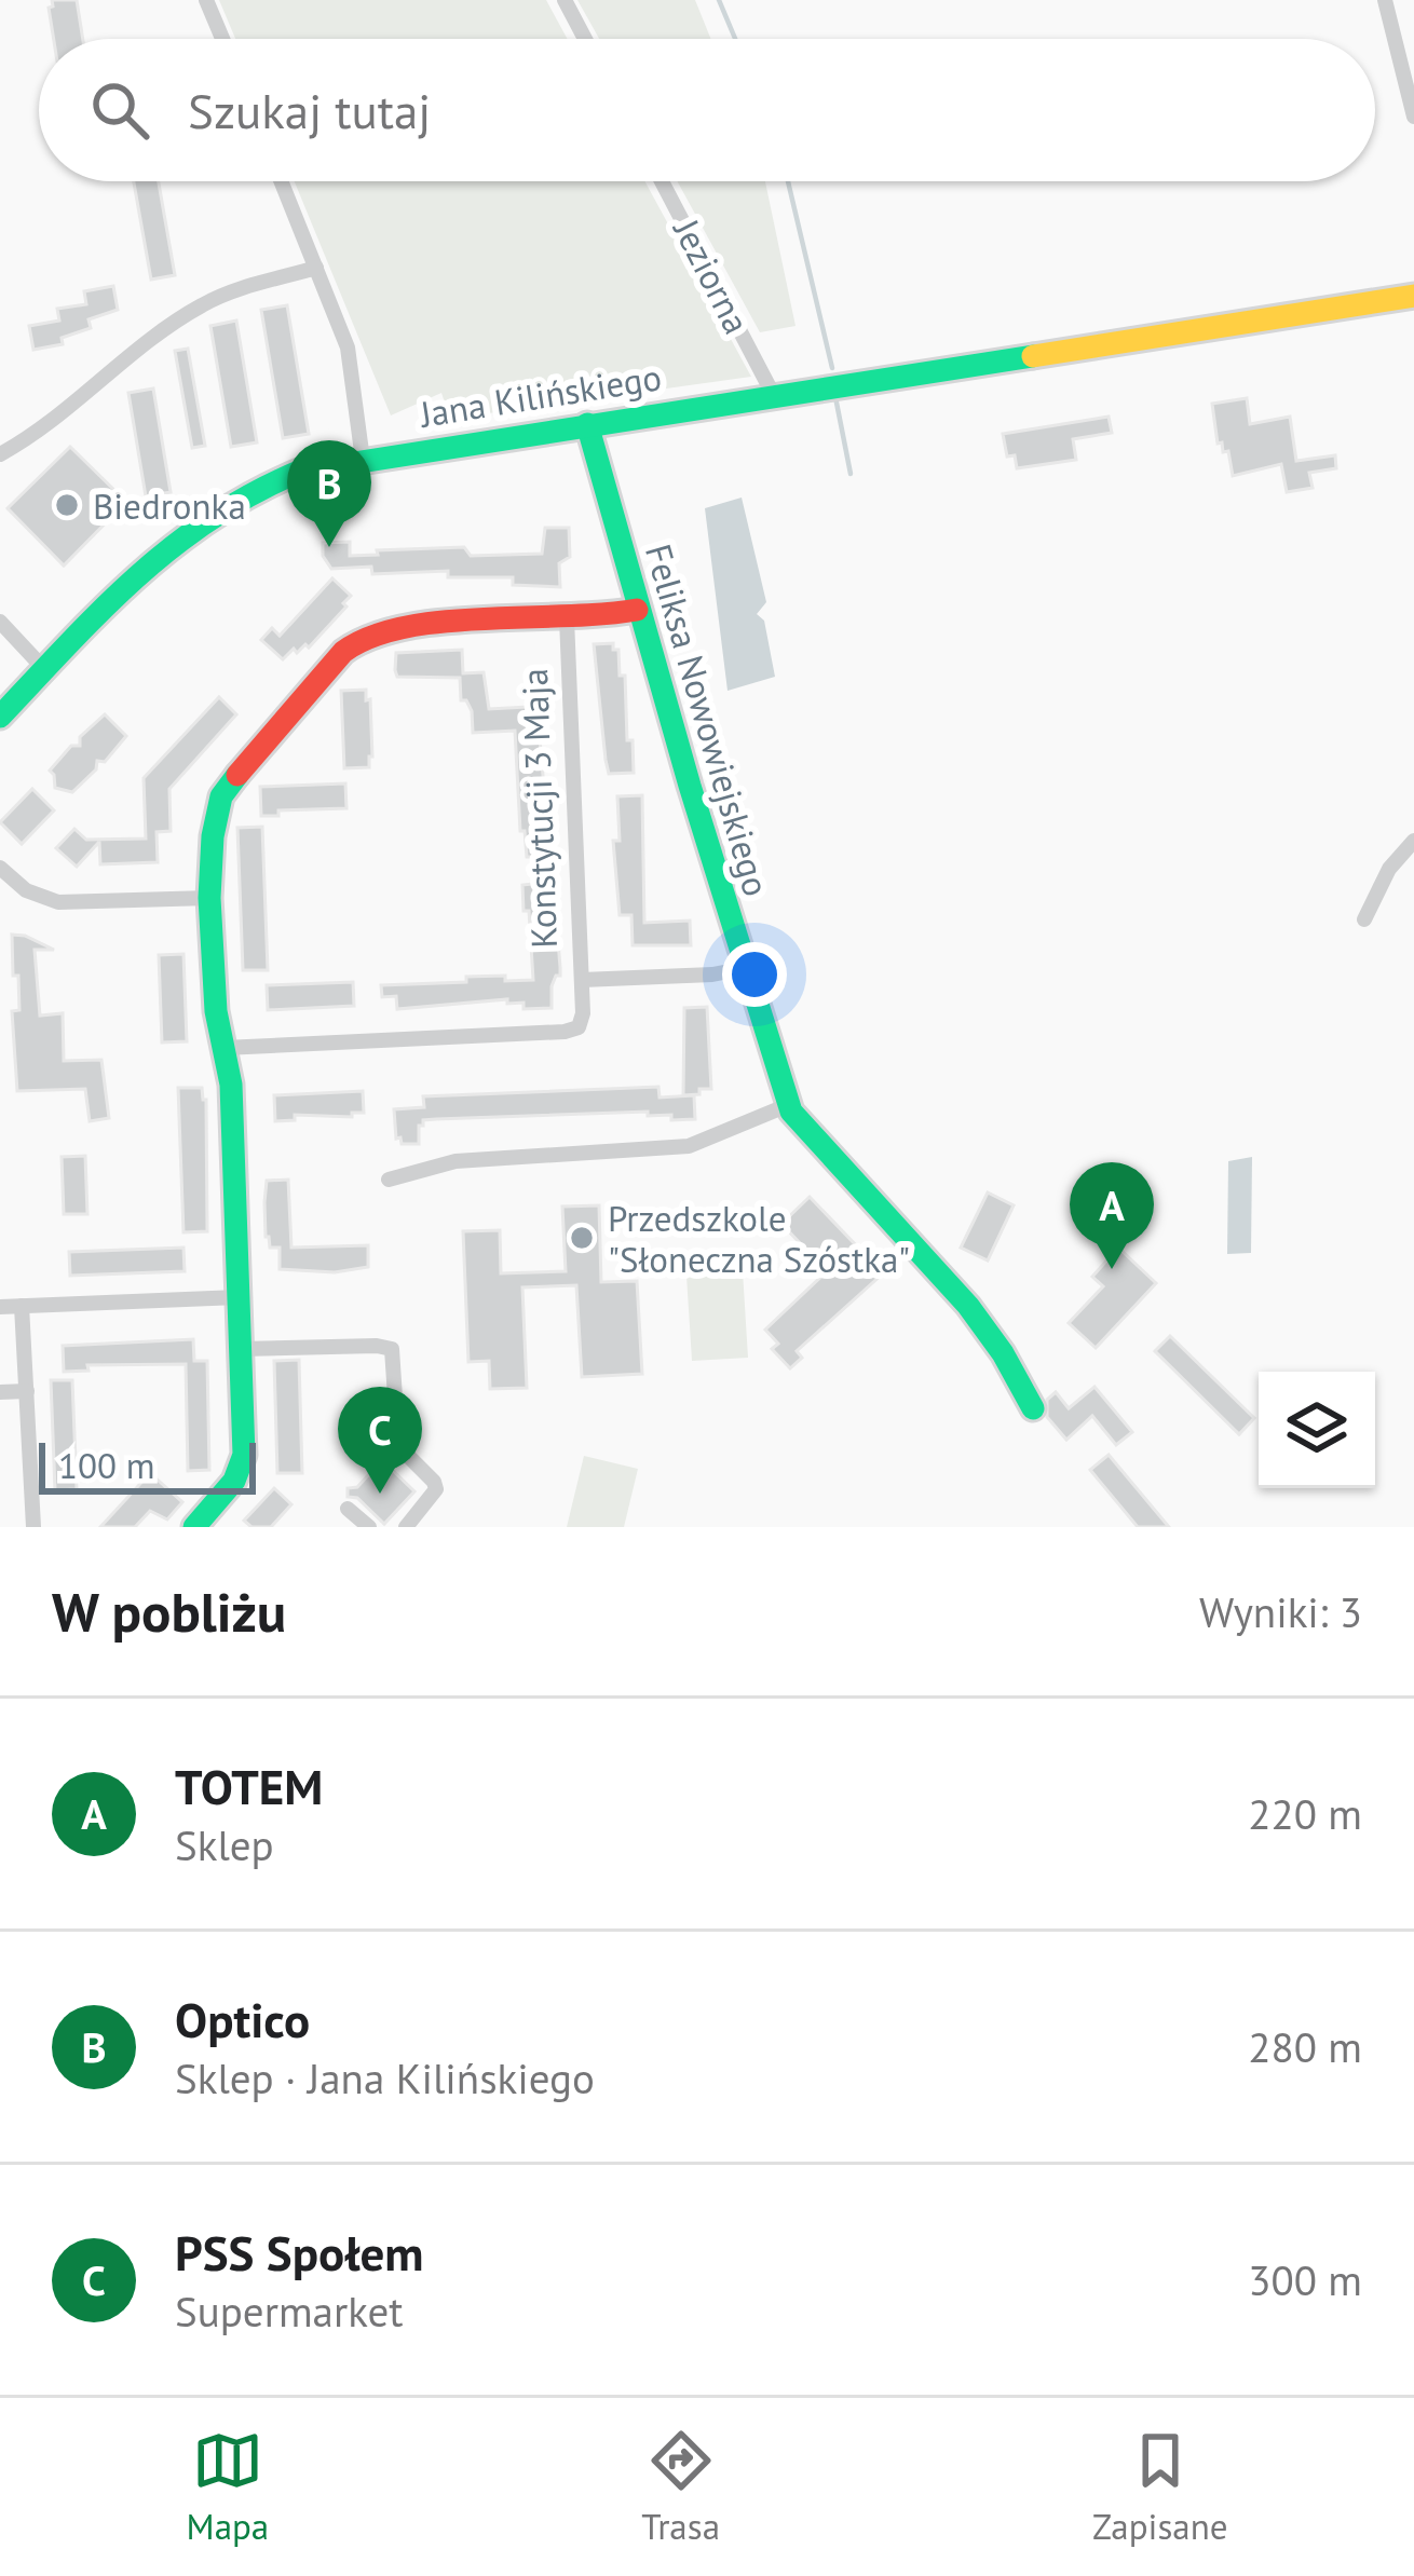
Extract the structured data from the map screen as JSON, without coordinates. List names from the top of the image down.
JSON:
{
  "streets": {
    "street": [
      "Jeziorna",
      "Jana Kilińskiego",
      "Feliksa Nowowiejskiego",
      "Konstytucji 3 Maja"
    ]
  },
  "crossings": [
    ["Jeziorna", "Jana Kilińskiego"],
    ["Jana Kilińskiego", "Feliksa Nowowiejskiego"],
    ["Feliksa Nowowiejskiego", "Konstytucji 3 Maja"]
  ],
  "places": ["Biedronka", "Przedszkole \"Słoneczna Szóstka\""],
  "scale_bar": "100 m",
  "page": {
    "search": "Szukaj tutaj",
    "pins": ["B", "A", "C"],
    "scale": "100 m",
    "heading": ["W pobliżu", "Wyniki: 3"],
    "list": [
      {
        "mark": "A",
        "name": "TOTEM",
        "note": "Sklep",
        "value": "220 m"
      },
      {
        "mark": "B",
        "name": "Optico",
        "note": "Sklep · Jana Kilińskiego",
        "value": "280 m"
      },
      {
        "mark": "C",
        "name": "PSS Społem",
        "note": "Supermarket",
        "value": "300 m"
      }
    ],
    "nav": ["Mapa", "Trasa", "Zapisane"]
  }
}
